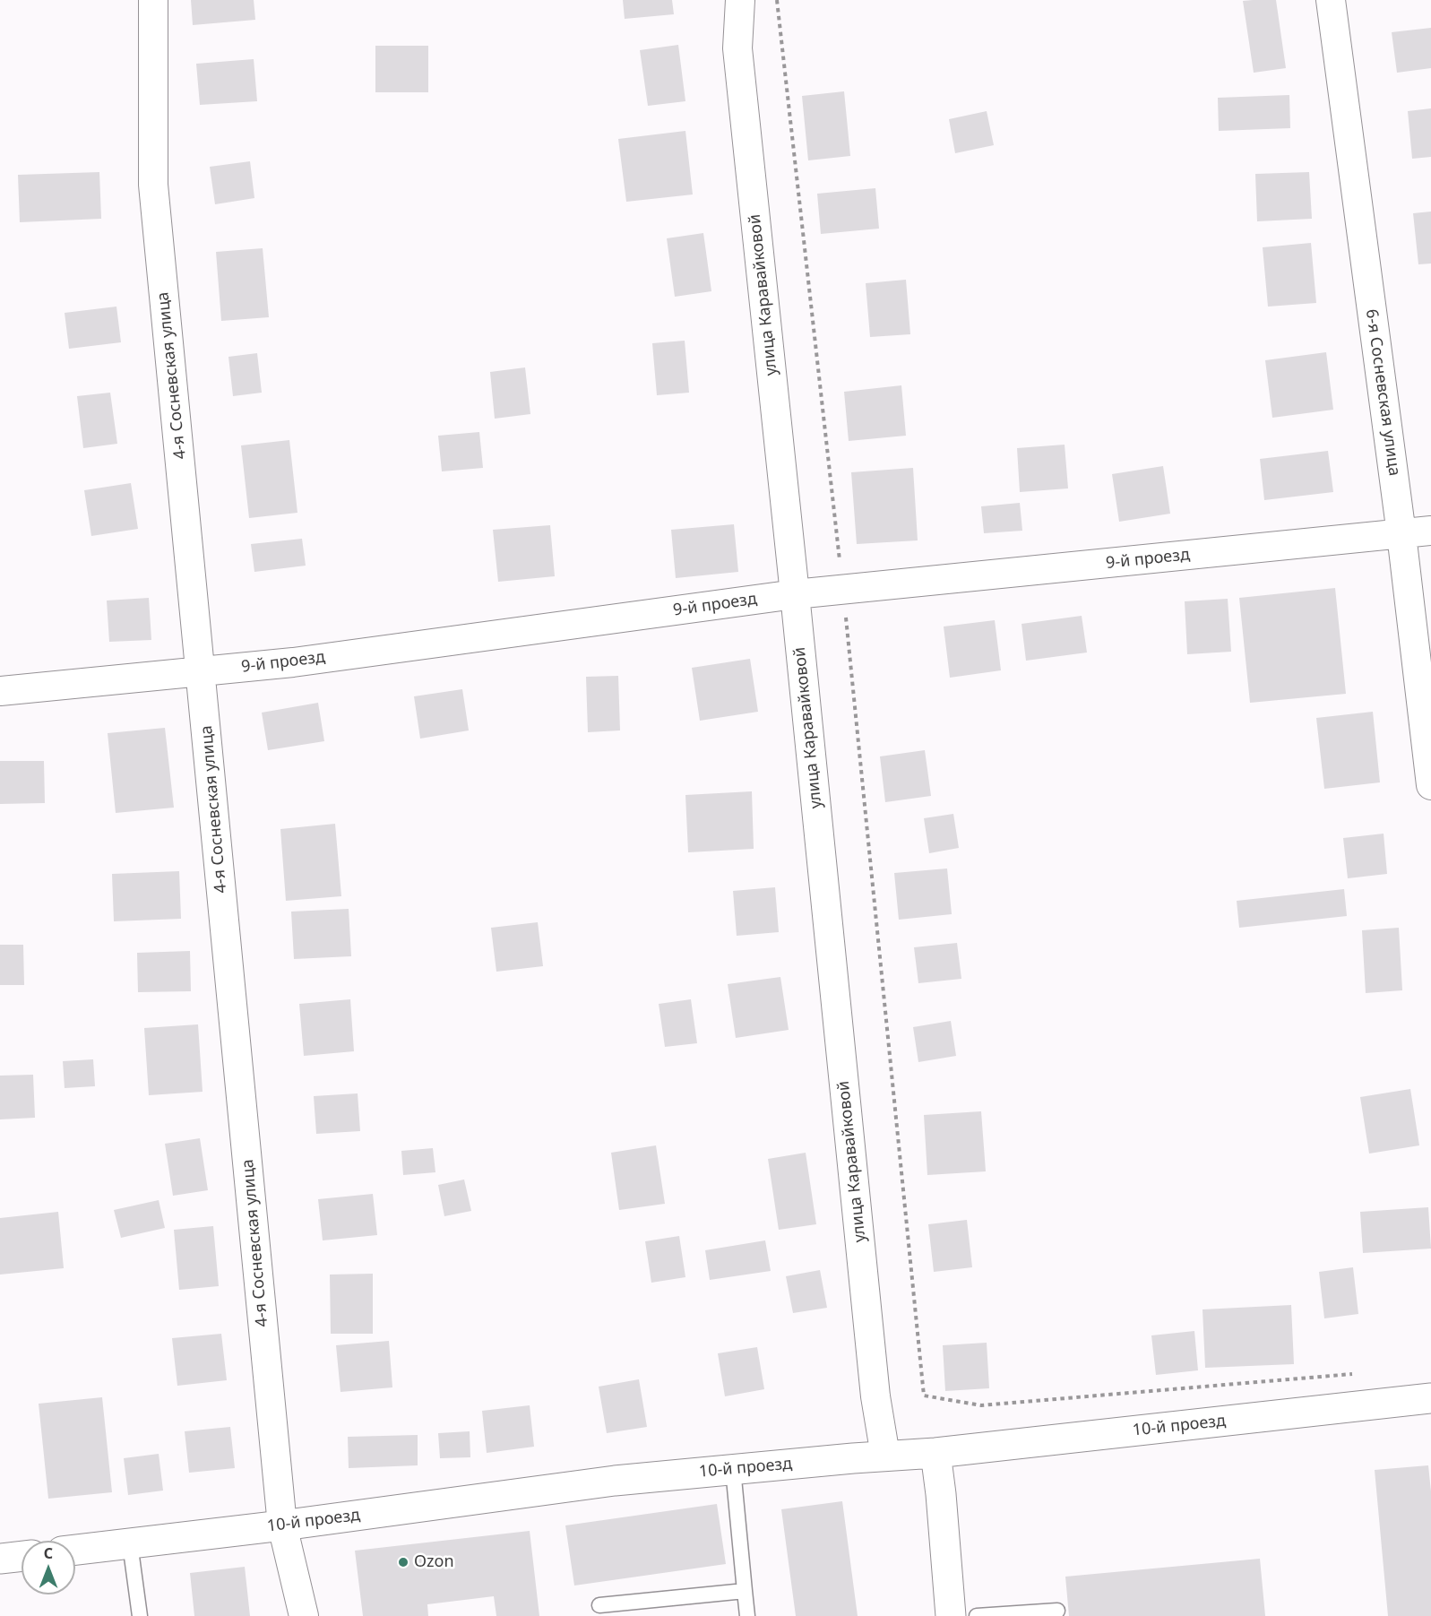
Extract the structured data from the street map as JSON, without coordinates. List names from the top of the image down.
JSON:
{
  "streets": {
    "main road": ["10-й проезд"],
    "street": [
      "улица Каравайковой",
      "4-я Сосневская улица",
      "6-я Сосневская улица",
      "9-й проезд"
    ]
  },
  "crossings": [
    ["улица Каравайковой", "9-й проезд"],
    ["улица Каравайковой", "10-й проезд"],
    ["4-я Сосневская улица", "9-й проезд"],
    ["4-я Сосневская улица", "10-й проезд"],
    ["6-я Сосневская улица", "9-й проезд"]
  ],
  "places": ["Ozon"],
  "north": "top"
}
